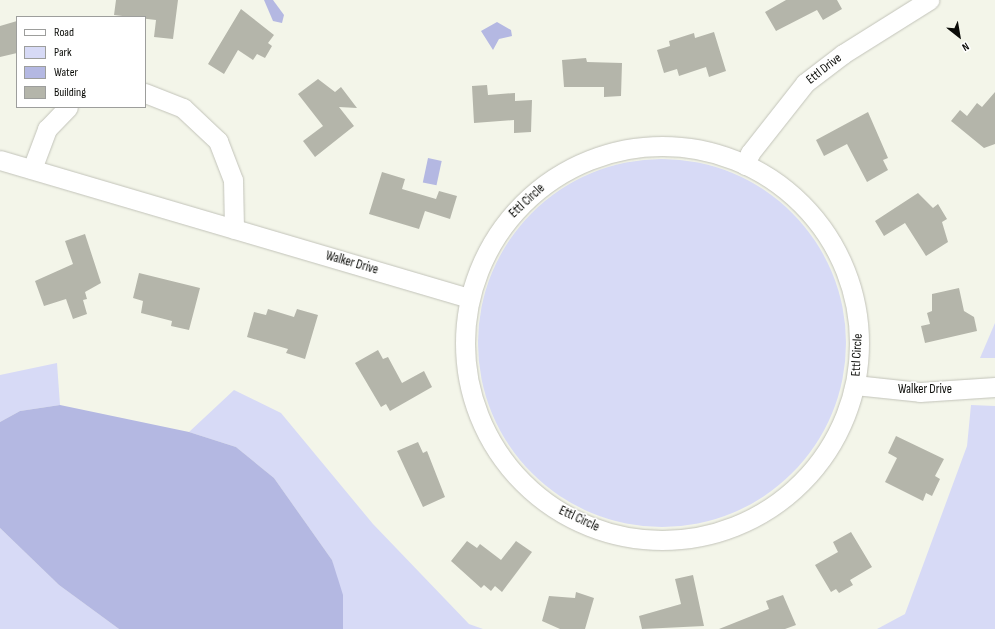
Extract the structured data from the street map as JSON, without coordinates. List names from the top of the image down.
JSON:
{
  "streets": {
    "street": ["Ettl Drive", "Ettl Circle", "Walker Drive"]
  },
  "crossings": [
    ["Ettl Drive", "Ettl Circle"],
    ["Ettl Circle", "Walker Drive"]
  ],
  "legend": [
    "Road",
    "Park",
    "Water",
    "Building"
  ],
  "north": "bottom right"
}
